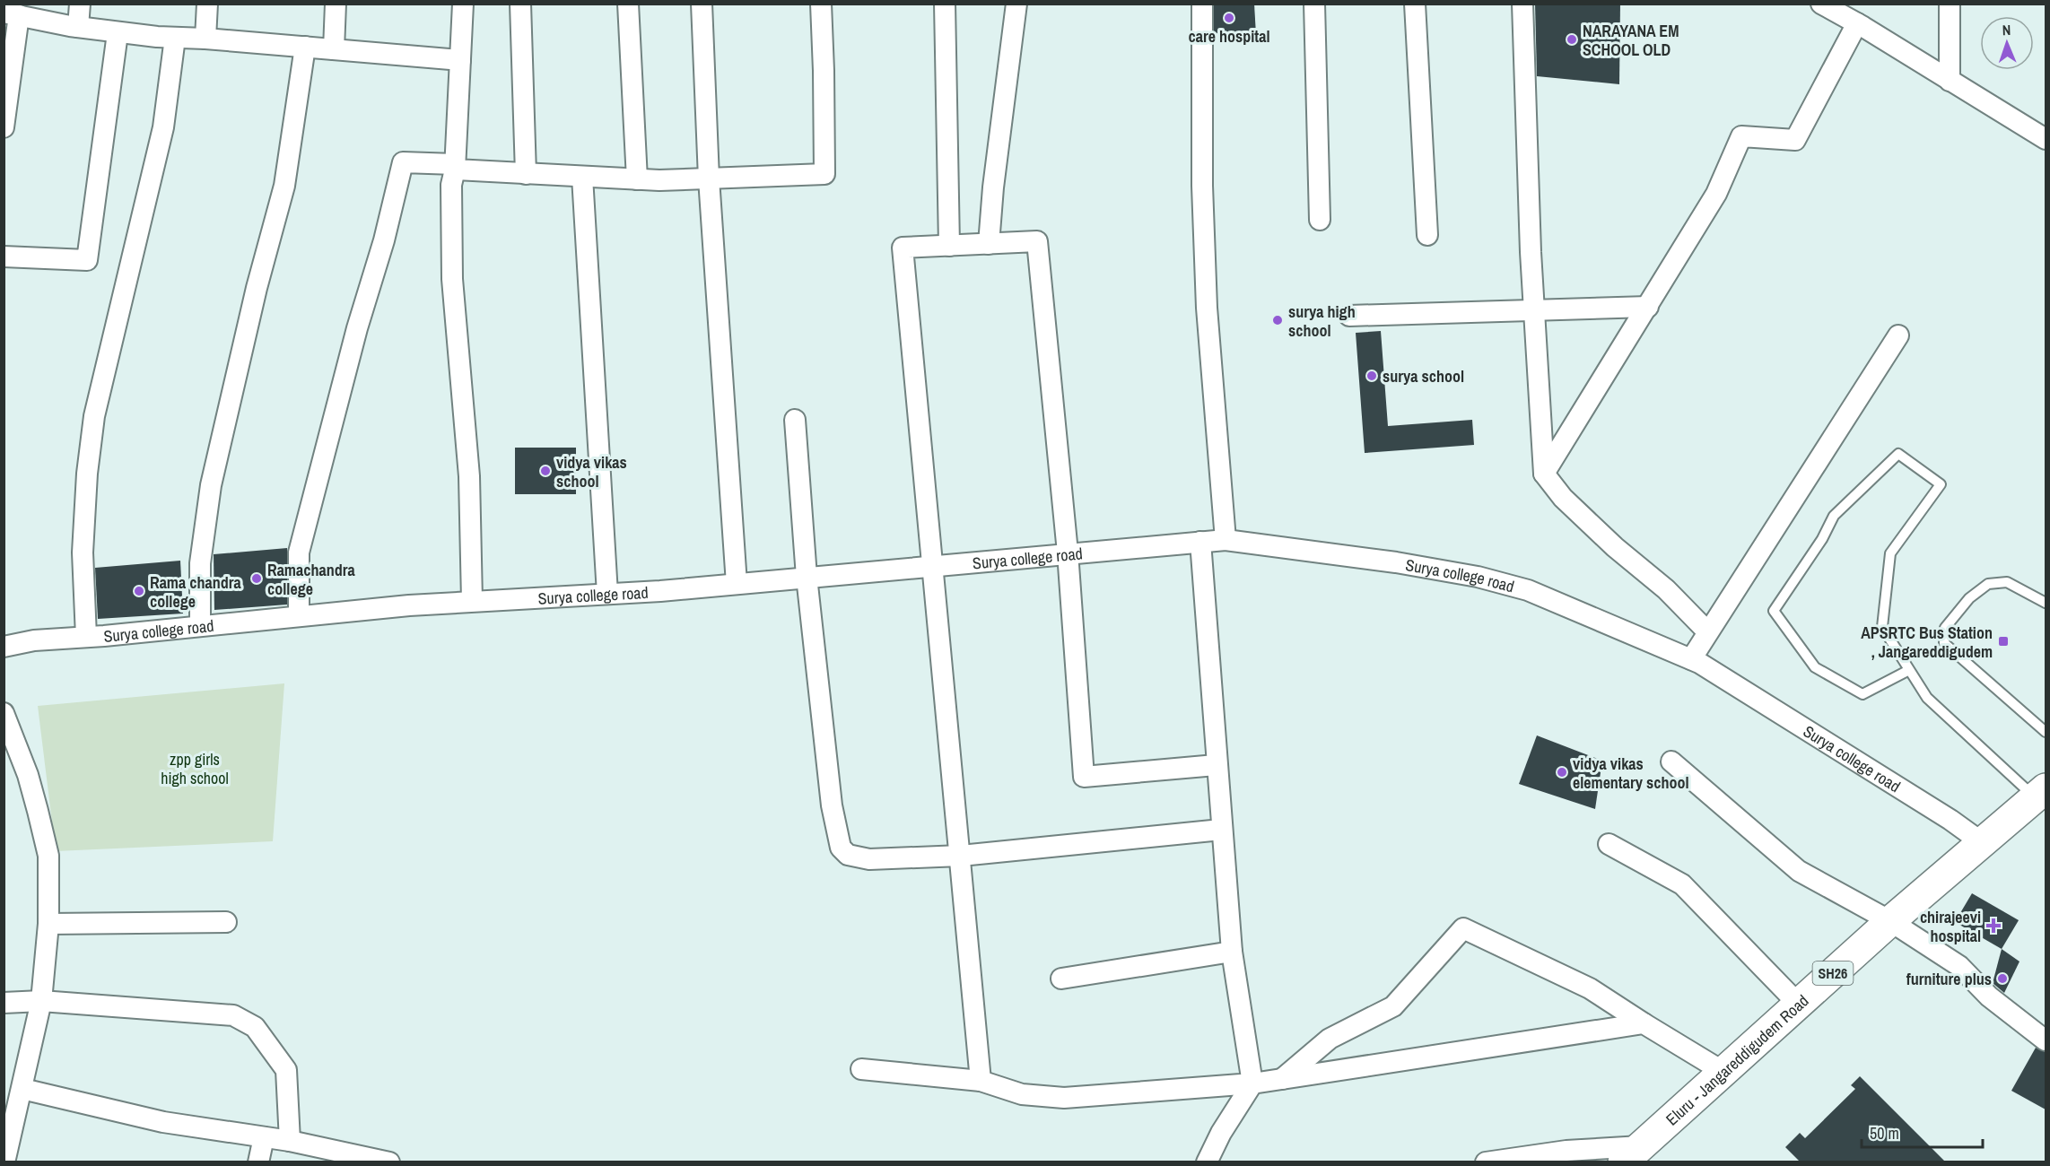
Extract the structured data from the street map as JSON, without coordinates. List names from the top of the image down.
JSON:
{
  "streets": {
    "main road": ["SH26", "Eluru - Jangareddigudem Road"],
    "street": ["Surya college road"]
  },
  "crossings": [
    ["Surya college road", "Eluru - Jangareddigudem Road"]
  ],
  "parks": ["zpp girls high school"],
  "places": {
    "other": [
      "care hospital",
      "NARAYANA EM SCHOOL OLD",
      "surya high school",
      "surya school",
      "vidya vikas school",
      "Ramachandra college",
      "Rama chandra college",
      "vidya vikas elementary school",
      "furniture plus"
    ],
    "transit": ["APSRTC Bus Station , Jangareddigudem"],
    "health": ["chirajeevi hospital"]
  },
  "scale_bar": "50 m",
  "north": "top"
}
